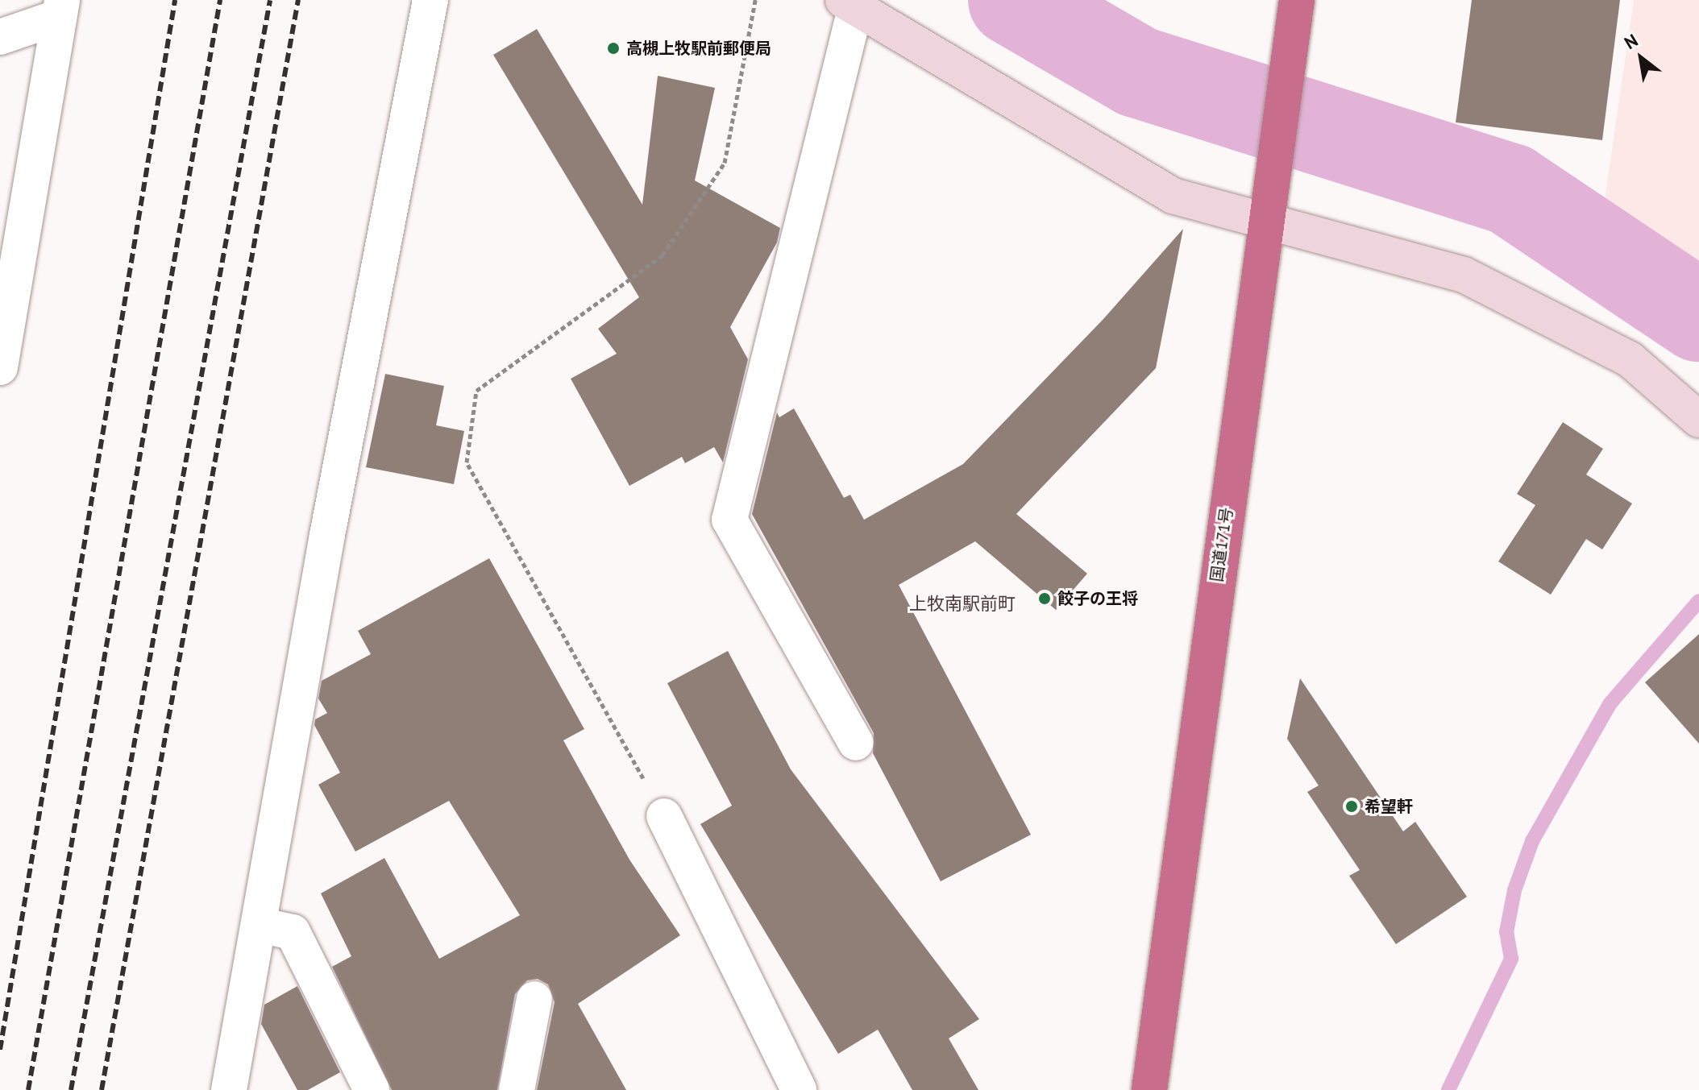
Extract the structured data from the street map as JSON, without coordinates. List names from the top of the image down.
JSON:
{
  "streets": {
    "highway": ["国道171号"]
  },
  "districts": ["上牧南駅前町"],
  "places": ["高槻上牧駅前郵便局", "餃子の王将", "希望軒"],
  "north": "top left"
}
